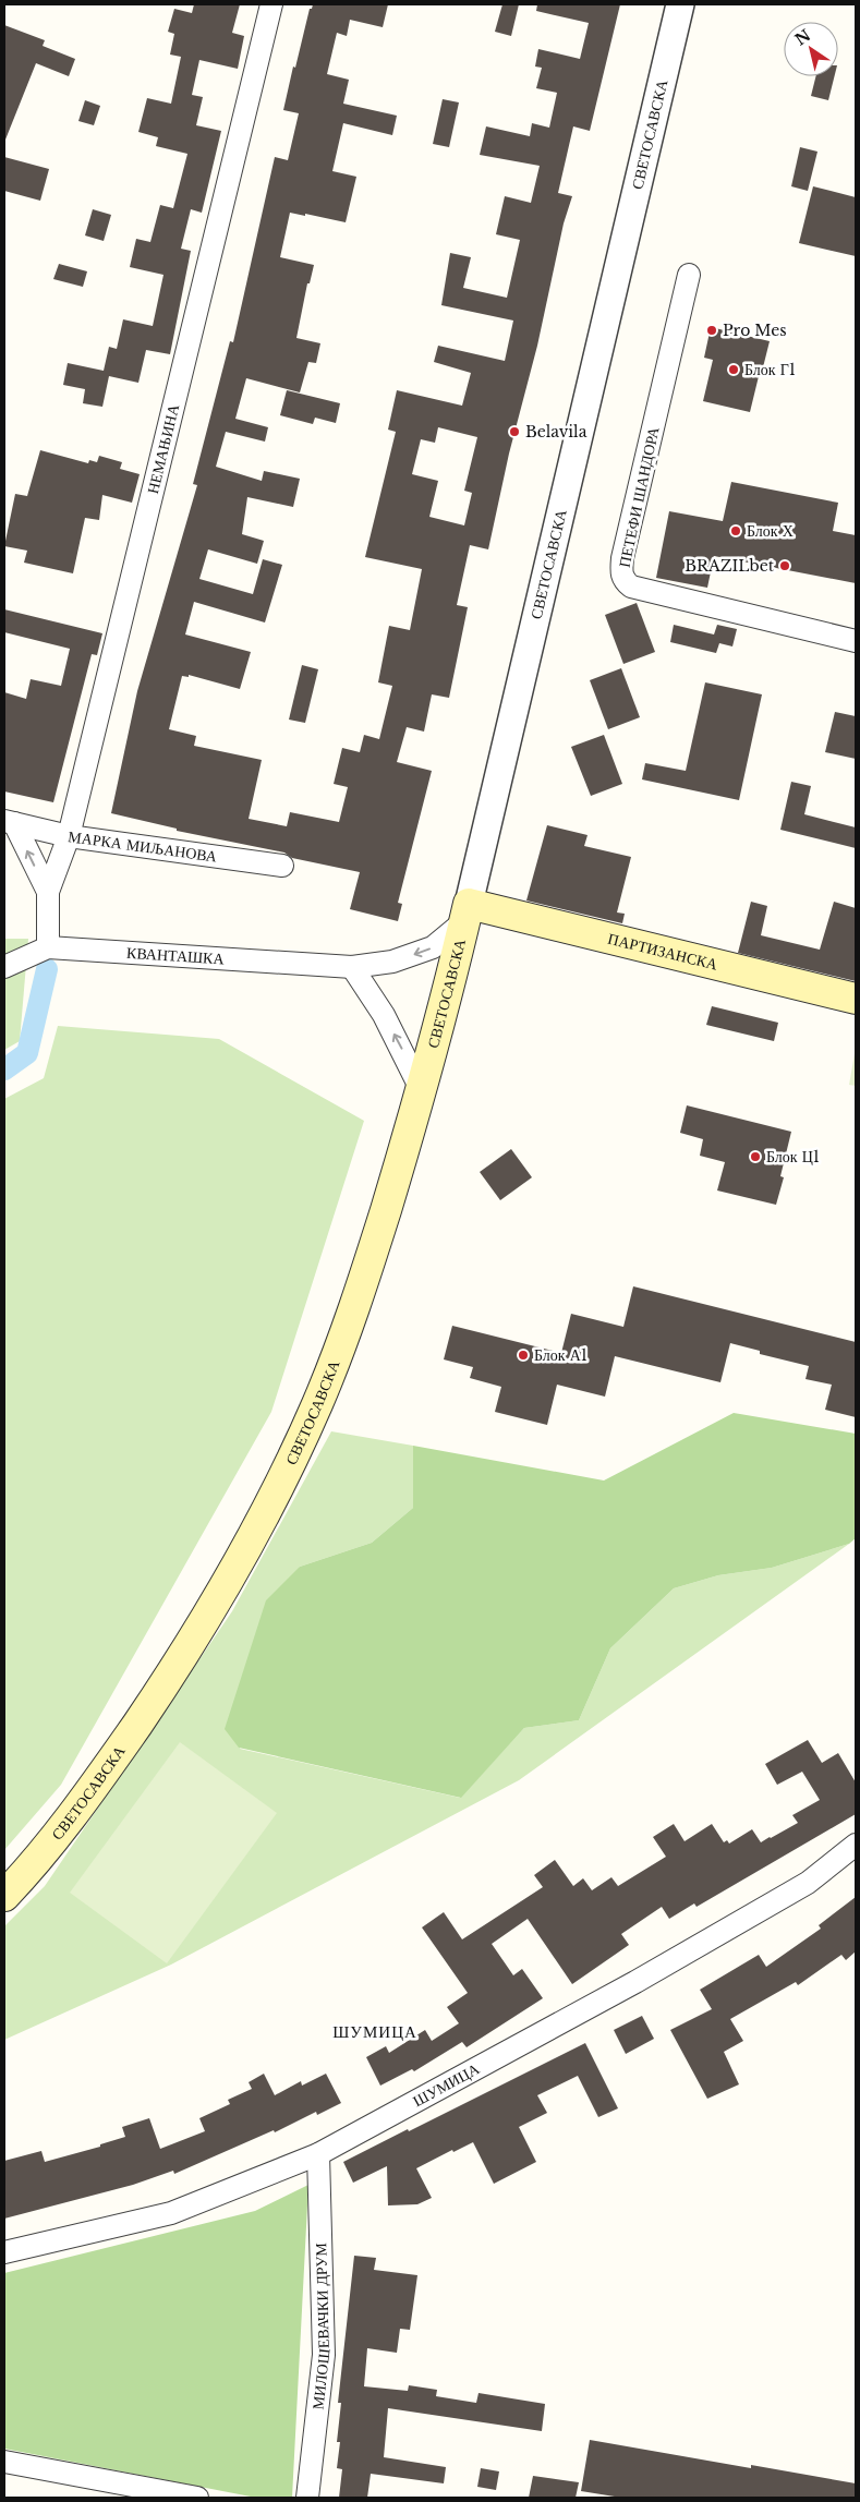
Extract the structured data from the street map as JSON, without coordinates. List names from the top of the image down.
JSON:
{
  "streets": {
    "main road": ["СВЕТОСАВСКА", "ПАРТИЗАНСКА"],
    "street": [
      "НЕМАЊИНА",
      "ПЕТЕФИ ШАНДОРА",
      "МАРКА МИЉАНОВА",
      "КВАНТАШКА",
      "ШУМИЦА",
      "МИЛОШЕВАЧКИ ДРУМ"
    ]
  },
  "crossings": [
    ["СВЕТОСАВСКА", "ПАРТИЗАНСКА"],
    ["СВЕТОСАВСКА", "КВАНТАШКА"],
    ["НЕМАЊИНА", "МАРКА МИЉАНОВА"],
    ["НЕМАЊИНА", "КВАНТАШКА"],
    ["ПАРТИЗАНСКА", "КВАНТАШКА"],
    ["ШУМИЦА", "МИЛОШЕВАЧКИ ДРУМ"]
  ],
  "districts": ["ШУМИЦА"],
  "places": [
    "Pro Mes",
    "Блок Г1",
    "Belavila",
    "Блок Х",
    "BRAZILbet",
    "Блок Ц1",
    "Блок А1"
  ],
  "north": "top left"
}
